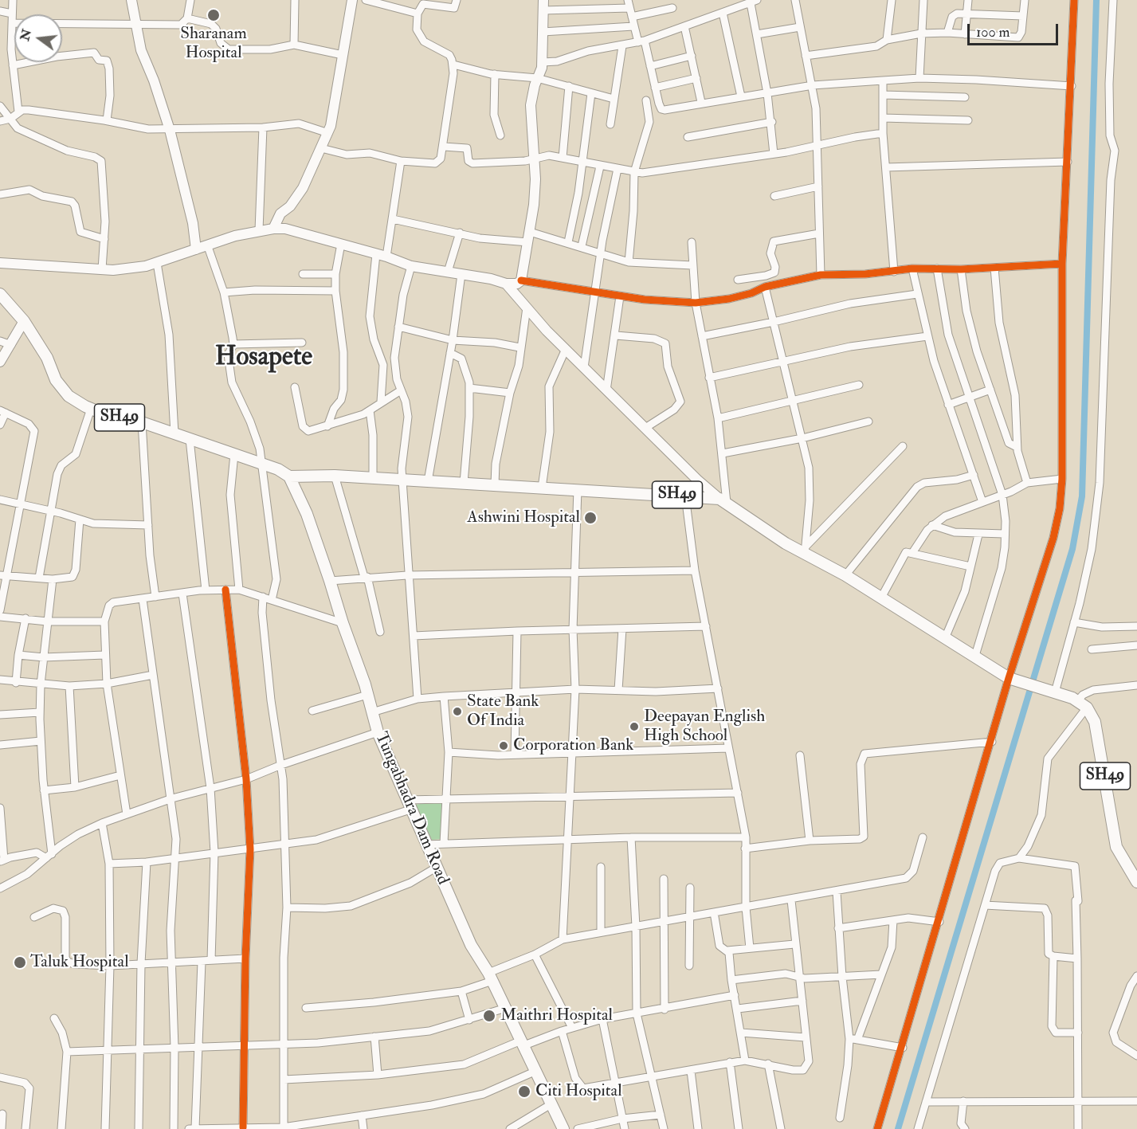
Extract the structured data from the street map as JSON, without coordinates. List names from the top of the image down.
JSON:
{
  "streets": {
    "main road": ["SH49", "Tungabhadra Dam Road"]
  },
  "crossings": [
    ["SH49", "Tungabhadra Dam Road"]
  ],
  "districts": ["Hosapete"],
  "places": [
    "Sharanam Hospital",
    "Ashwini Hospital",
    "State Bank Of India",
    "Deepayan English High School",
    "Corporation Bank",
    "Taluk Hospital",
    "Maithri Hospital",
    "Citi Hospital"
  ],
  "scale_bar": "100 m",
  "north": "left"
}
